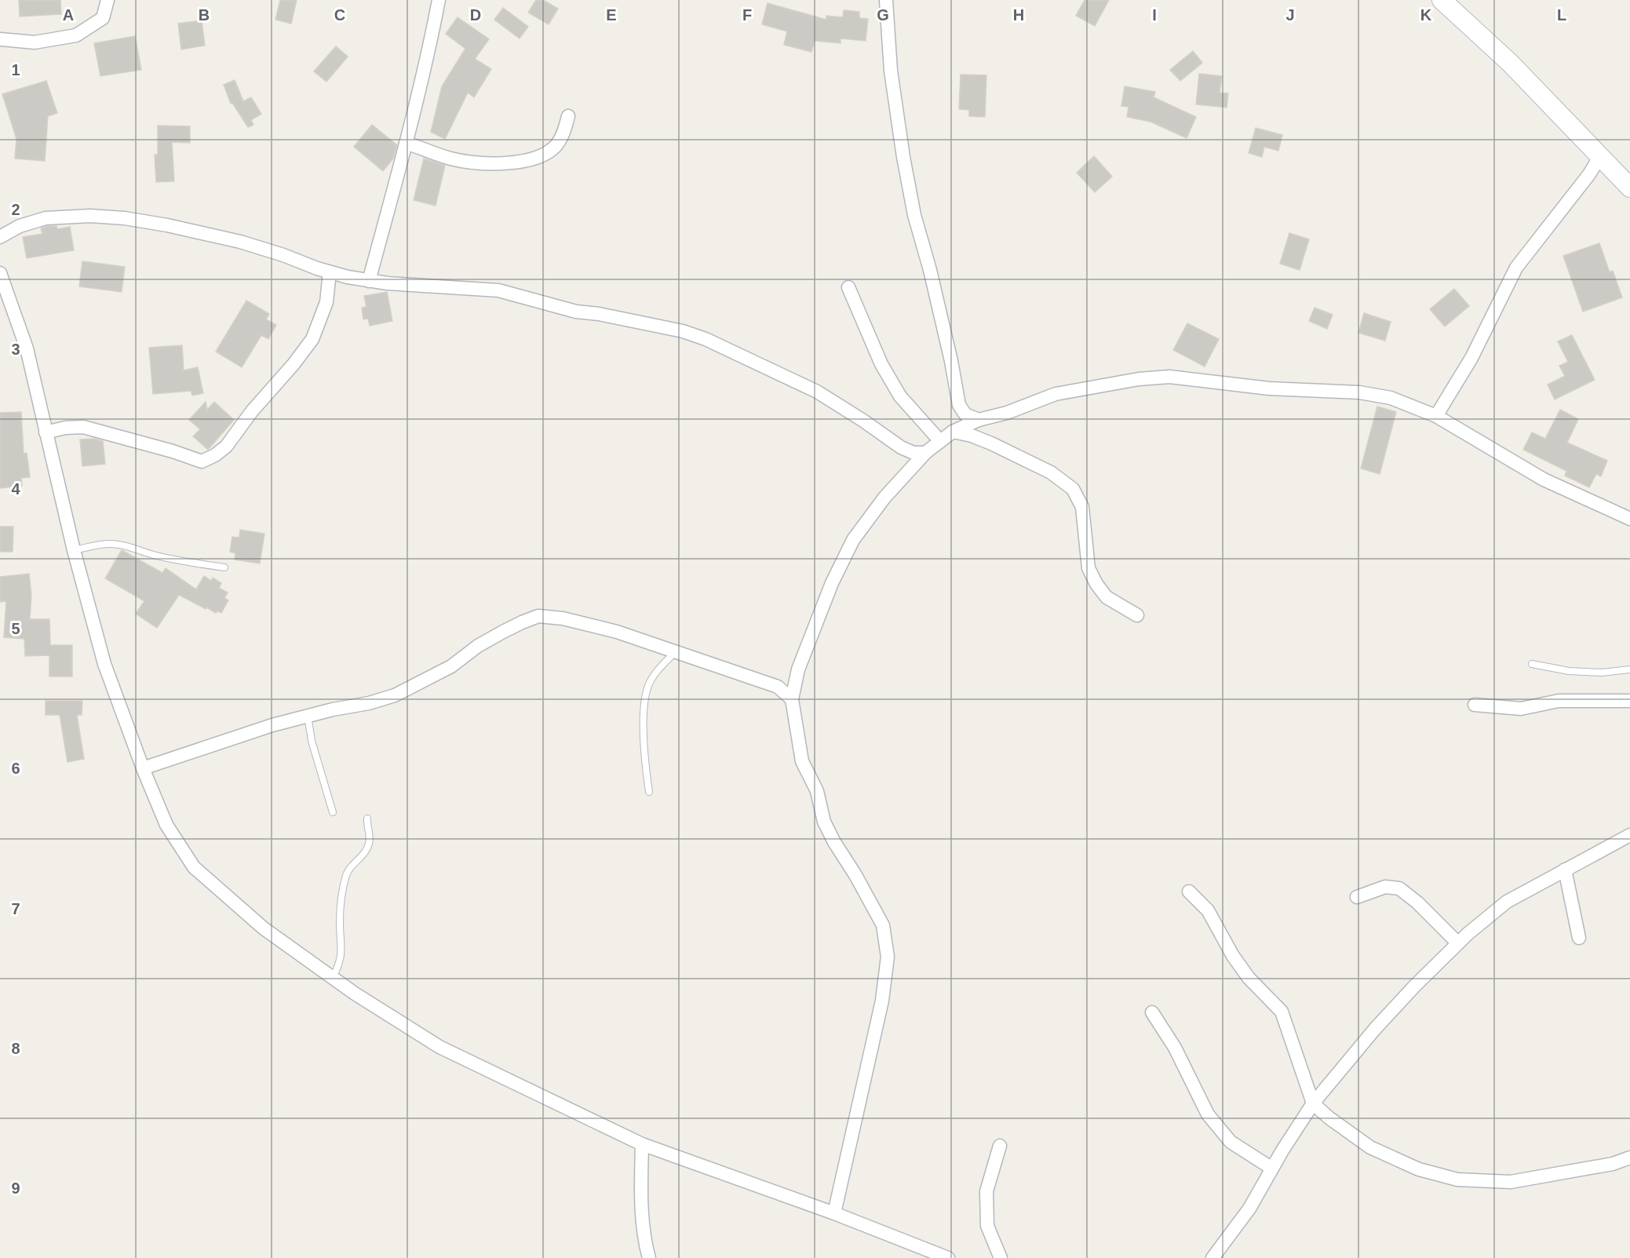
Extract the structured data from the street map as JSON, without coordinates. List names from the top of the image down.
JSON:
{
  "grid": {
    "columns": [
      "A",
      "B",
      "C",
      "D",
      "E",
      "F",
      "G",
      "H",
      "I",
      "J",
      "K",
      "L"
    ],
    "rows": [
      "1",
      "2",
      "3",
      "4",
      "5",
      "6",
      "7",
      "8",
      "9"
    ]
  }
}
